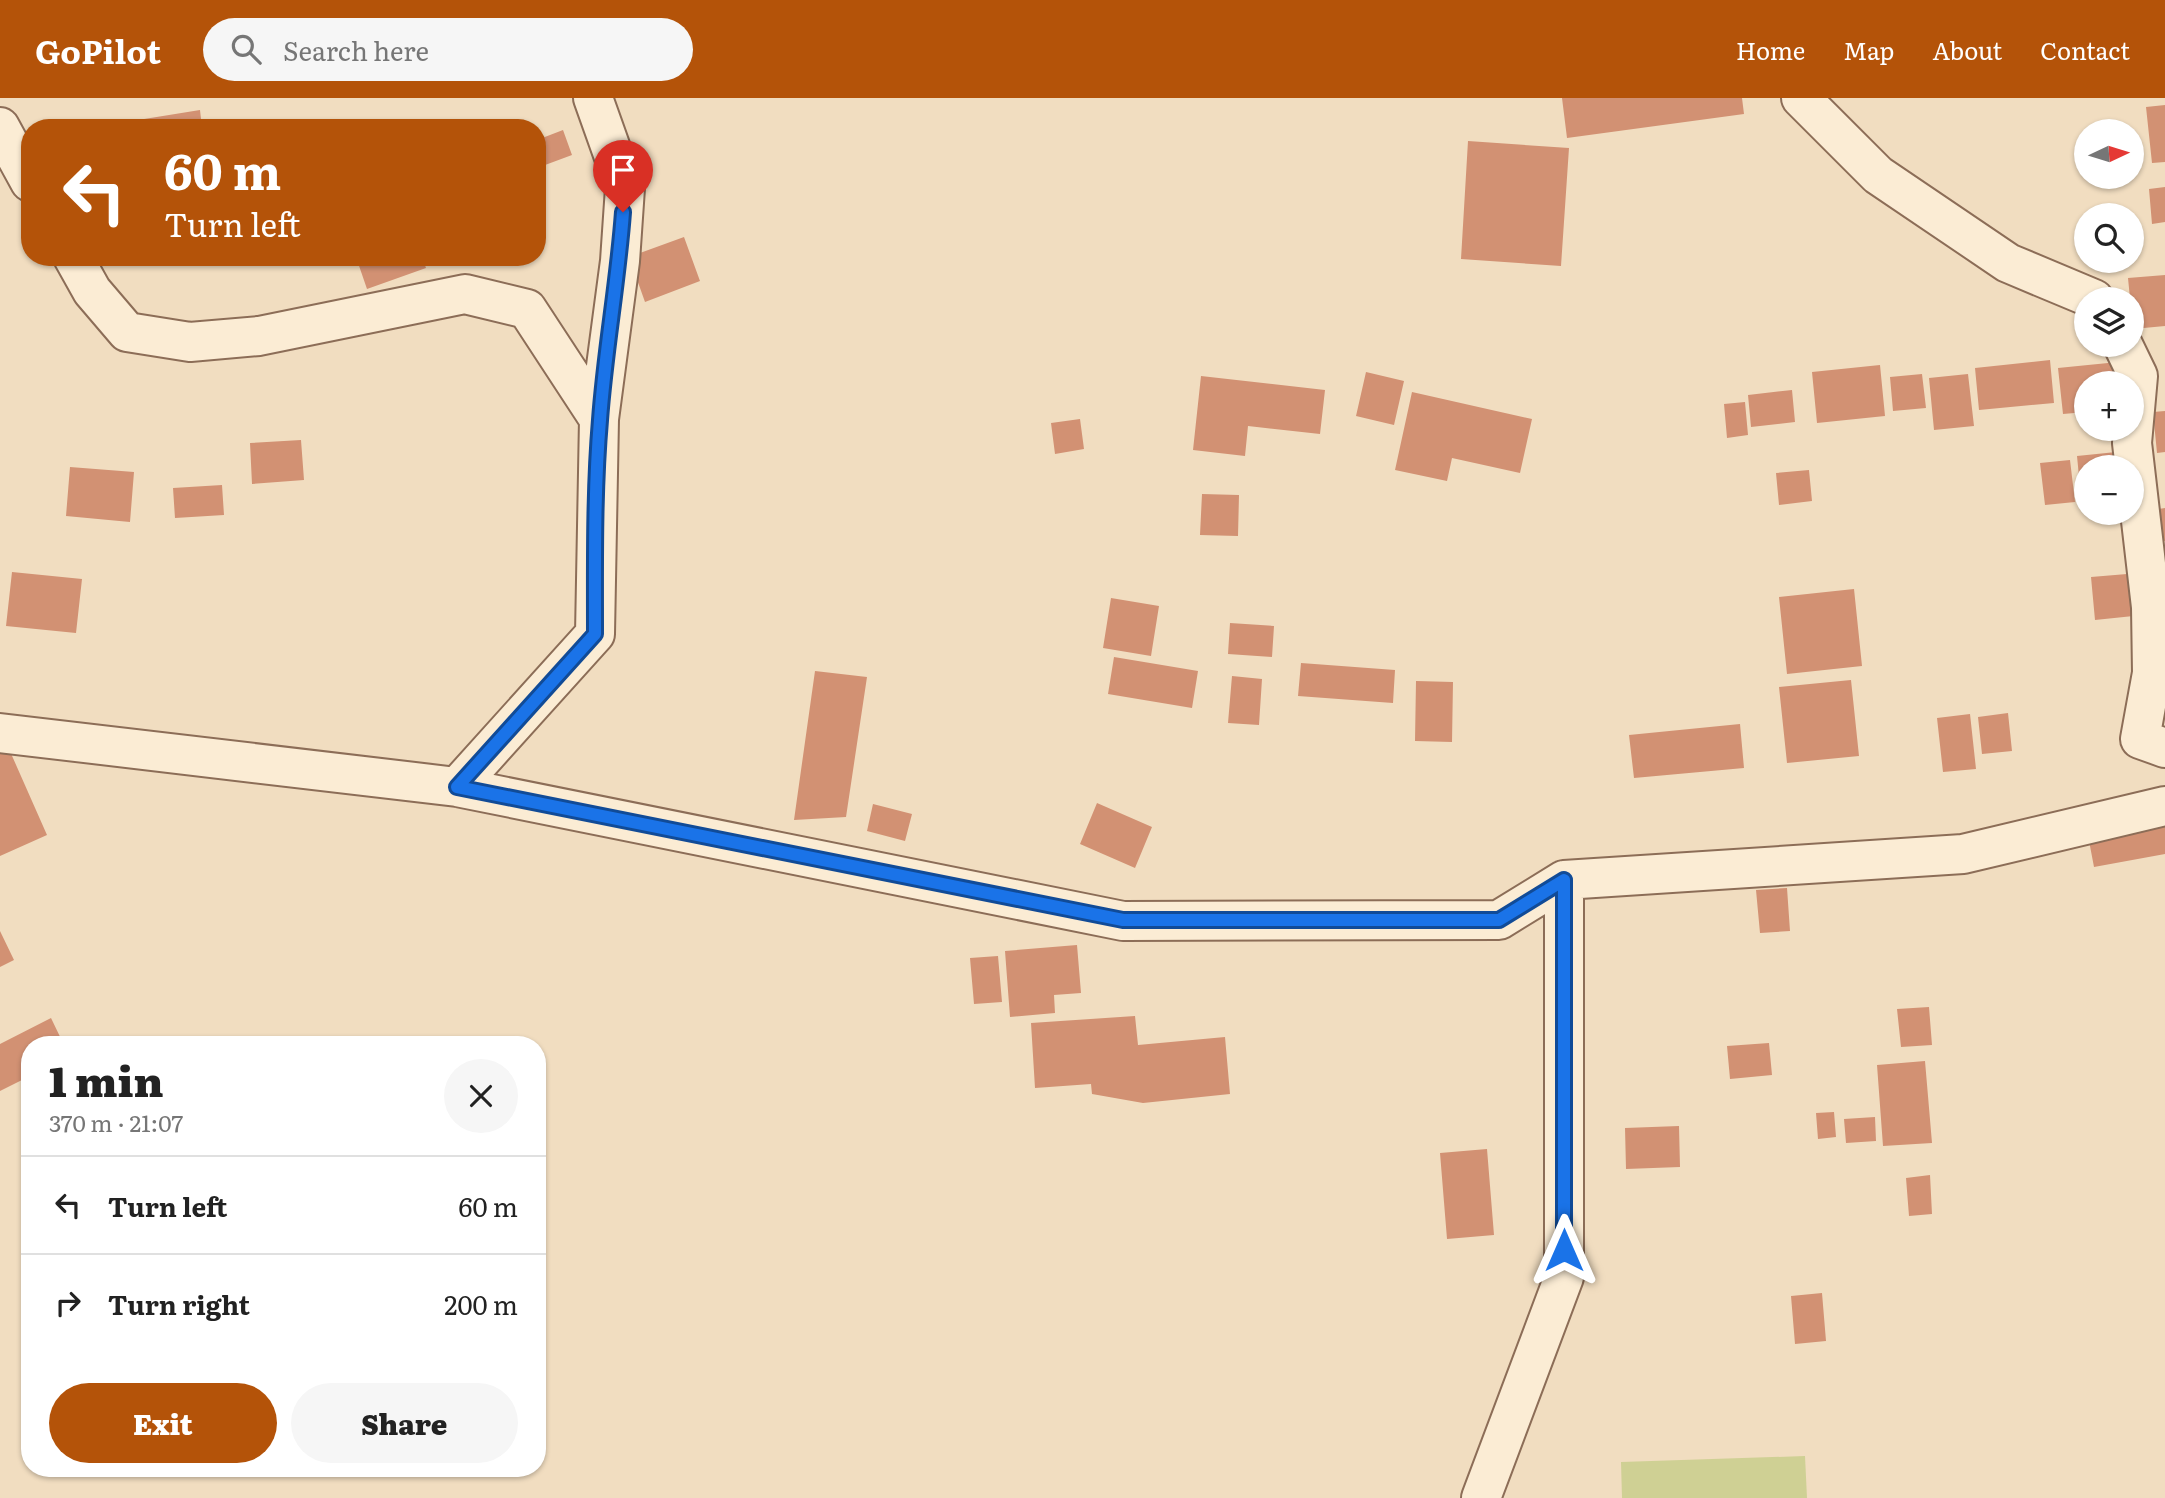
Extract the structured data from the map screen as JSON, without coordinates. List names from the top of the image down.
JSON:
{
  "north": "right",
  "page": {
    "header": "GoPilot",
    "search": "Search here",
    "nav": [
      "Home",
      "Map",
      "About",
      "Contact"
    ],
    "map_buttons": ["+", "−"],
    "turn": ["60 m", "Turn left"],
    "heading": ["1 min", "370 m · 21:07"],
    "list": [
      {
        "name": "Turn left",
        "value": "60 m"
      },
      {
        "name": "Turn right",
        "value": "200 m"
      }
    ],
    "buttons": ["Exit", "Share"]
  }
}
